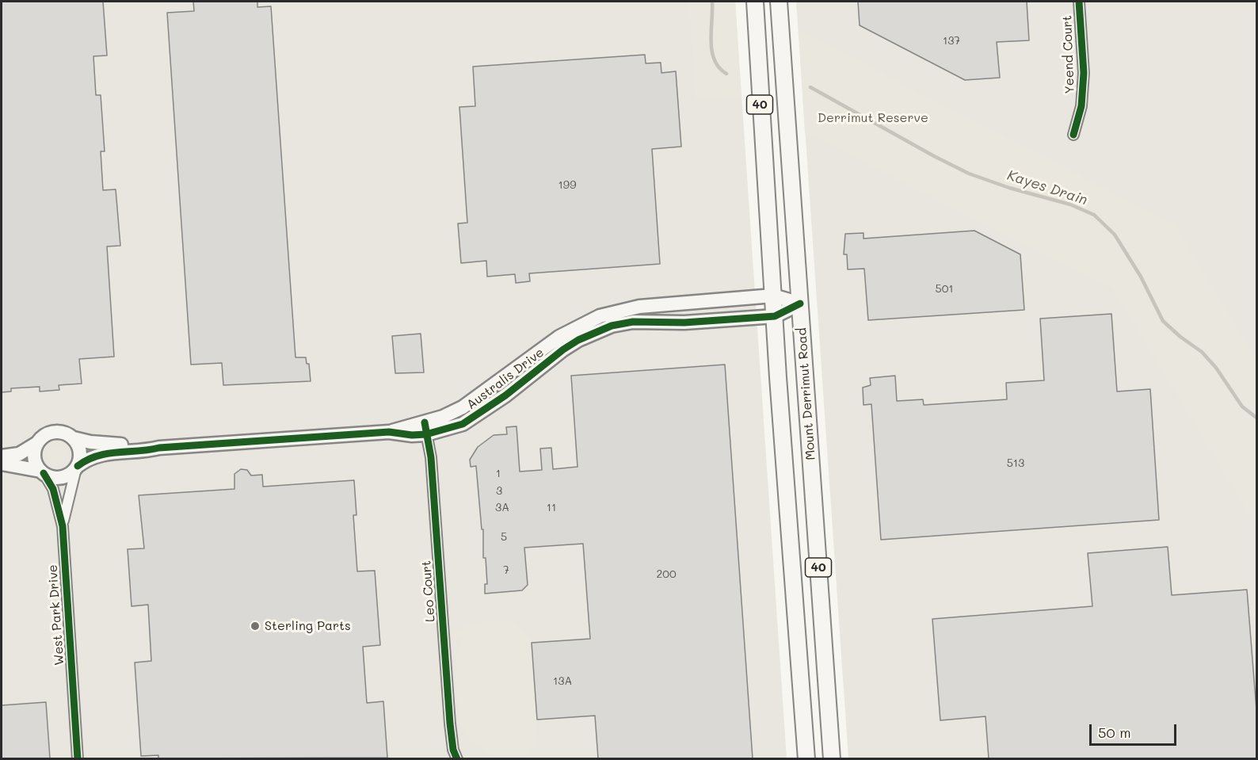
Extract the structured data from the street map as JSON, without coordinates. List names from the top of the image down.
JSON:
{
  "streets": {
    "main road": ["40", "Mount Derrimut Road"],
    "street": [
      "Yeend Court",
      "Australis Drive",
      "Leo Court",
      "West Park Drive"
    ]
  },
  "crossings": [
    ["Australis Drive", "Mount Derrimut Road"],
    ["Australis Drive", "Leo Court"],
    ["Australis Drive", "West Park Drive"]
  ],
  "water": ["Kayes Drain"],
  "parks": ["Derrimut Reserve"],
  "places": ["Sterling Parts"],
  "house_numbers": [
    "137",
    "199",
    "501",
    "513",
    "1",
    "3",
    "3A",
    "11",
    "5",
    "7",
    "200",
    "13A"
  ],
  "scale_bar": "50 m"
}
